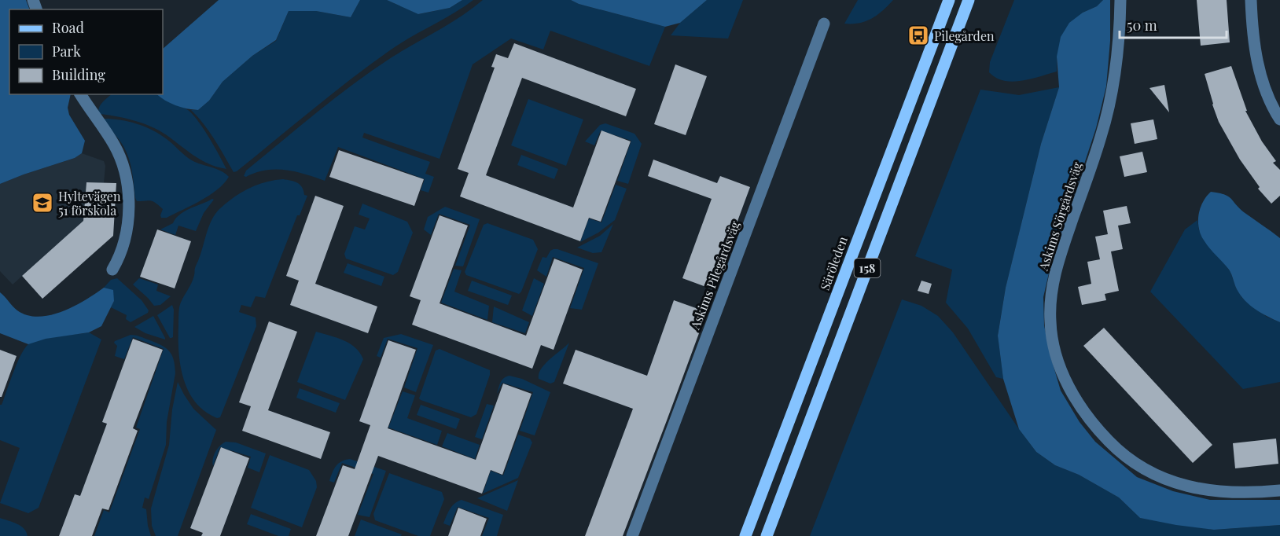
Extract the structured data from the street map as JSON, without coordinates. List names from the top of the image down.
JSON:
{
  "streets": {
    "main road": ["Säröleden", "158"],
    "street": ["Askims Sörgårdsväg", "Askims Pilegårdsväg"]
  },
  "places": {
    "bus stop": ["Pilegården"],
    "school or university": ["Hyltevägen 51 förskola"]
  },
  "legend": ["Road", "Park", "Building"],
  "scale_bar": "50 m"
}
